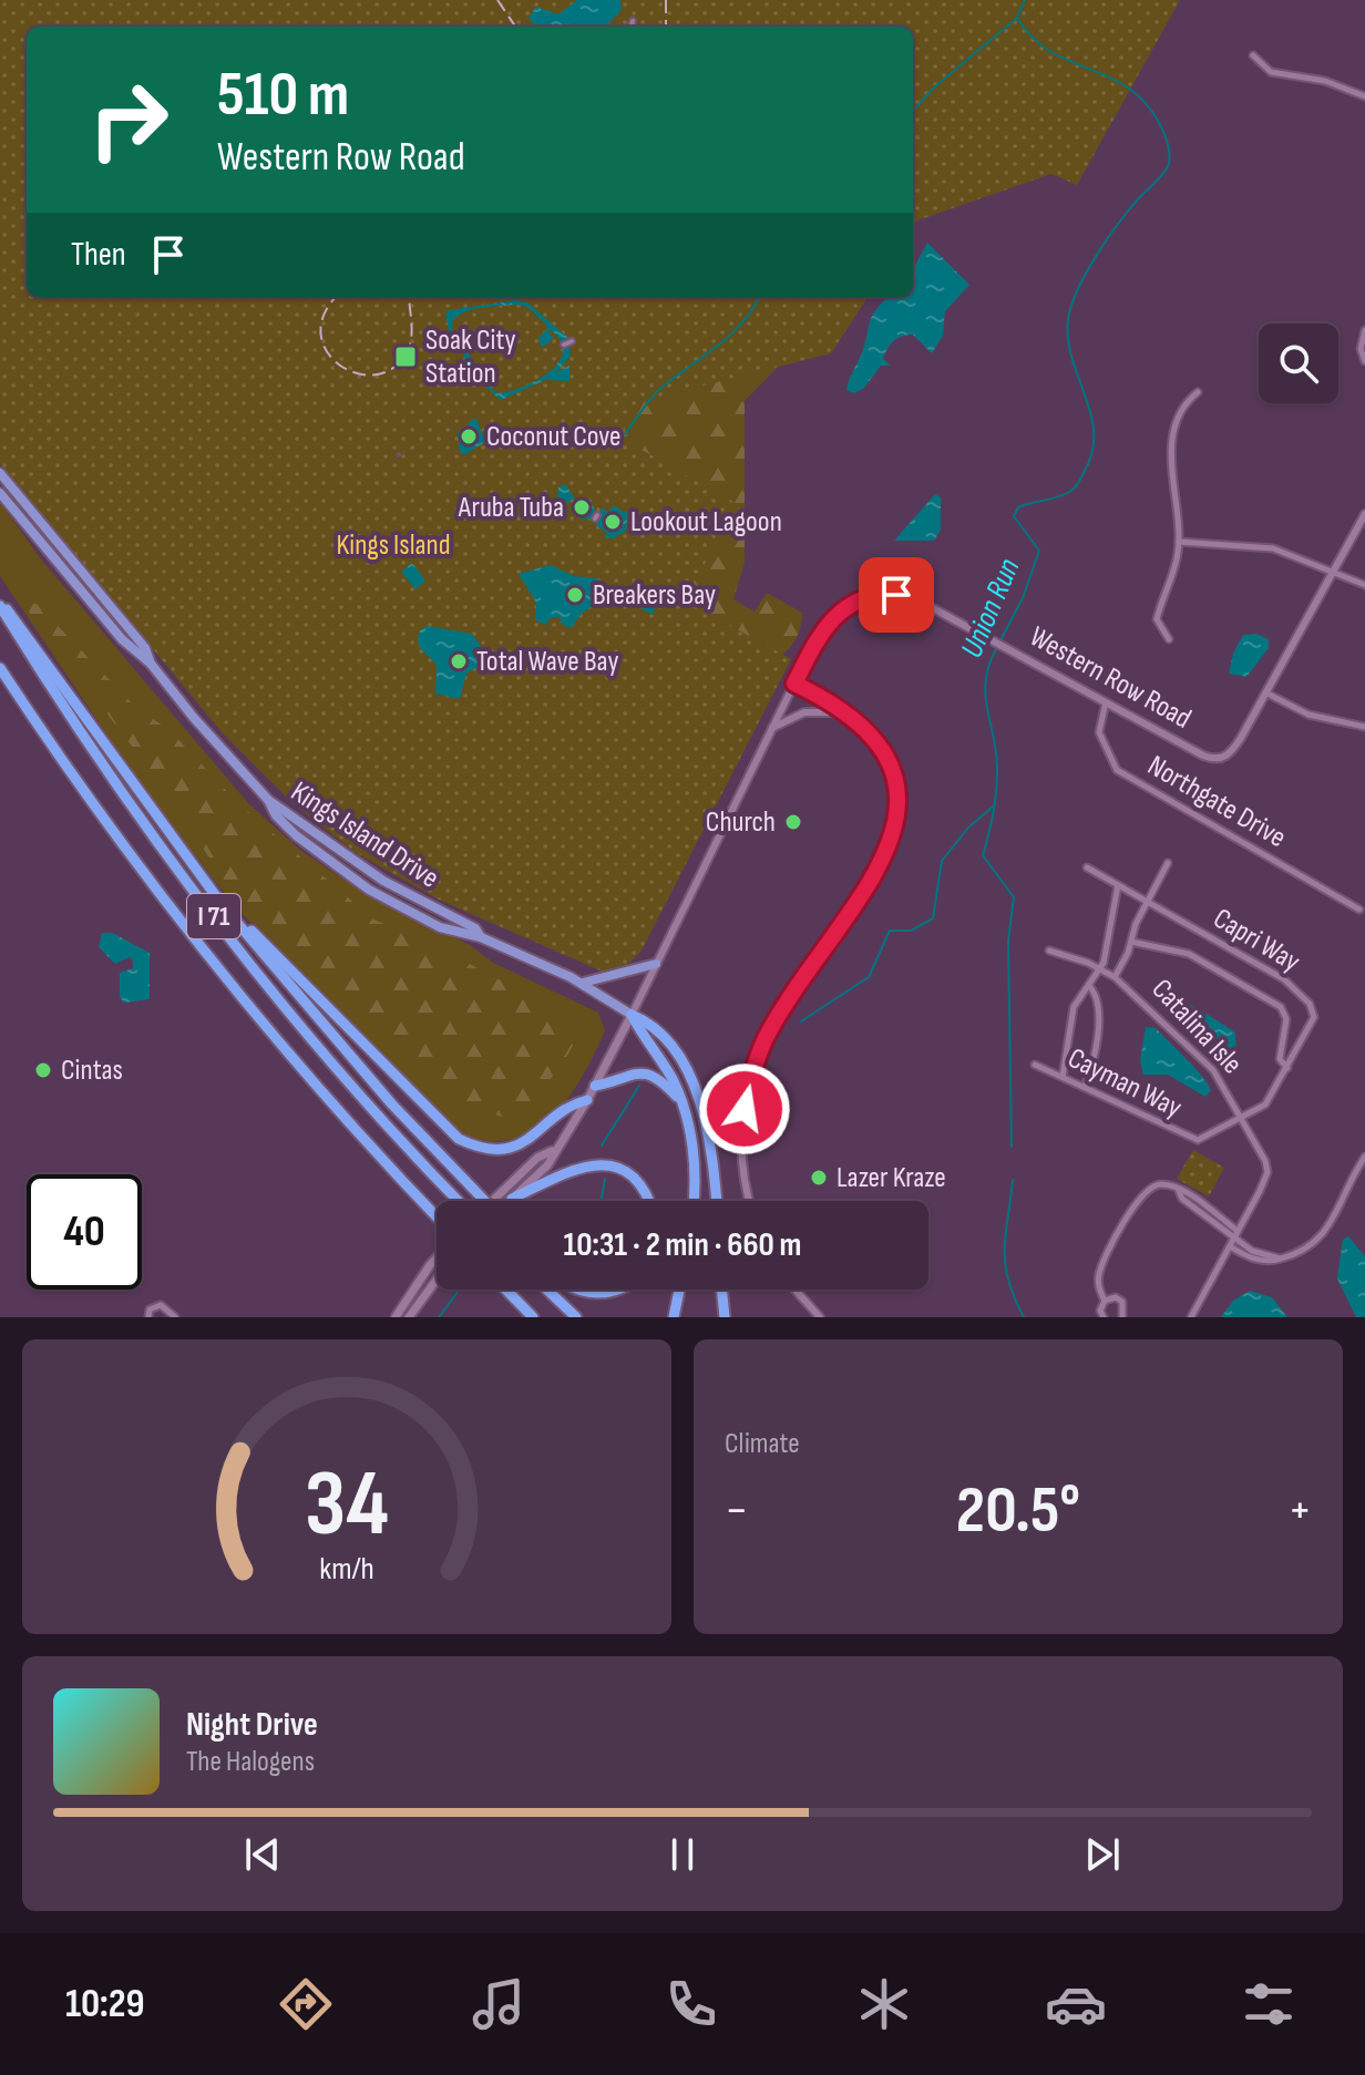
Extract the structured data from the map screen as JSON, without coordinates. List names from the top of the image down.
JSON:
{
  "streets": {
    "highway": ["I 71"],
    "main road": ["Western Row Road", "Kings Island Drive"],
    "street": [
      "Northgate Drive",
      "Capri Way",
      "Catalina Isle",
      "Cayman Way"
    ]
  },
  "crossings": [
    ["Western Row Road", "Northgate Drive"],
    ["Western Row Road", "Kings Island Drive"],
    ["Capri Way", "Catalina Isle"],
    ["Capri Way", "Cayman Way"],
    ["Catalina Isle", "Cayman Way"]
  ],
  "water": ["Union Run"],
  "parks": ["Kings Island"],
  "places": {
    "transit": ["Soak City Station"],
    "other": [
      "Coconut Cove",
      "Aruba Tuba",
      "Lookout Lagoon",
      "Breakers Bay",
      "Total Wave Bay",
      "Church",
      "Cintas",
      "Lazer Kraze"
    ]
  },
  "page": {
    "turn": ["510 m", "Western Row Road"],
    "then": "Then",
    "limit": "40",
    "trip": "10:31 · 2 min · 660 m",
    "tile": "Climate",
    "heat": ["−", "20.5°", "+"],
    "song": ["Night Drive", "The Halogens"],
    "tabs": "10:29",
    "gauge": ["34", "km/h"]
  }
}
